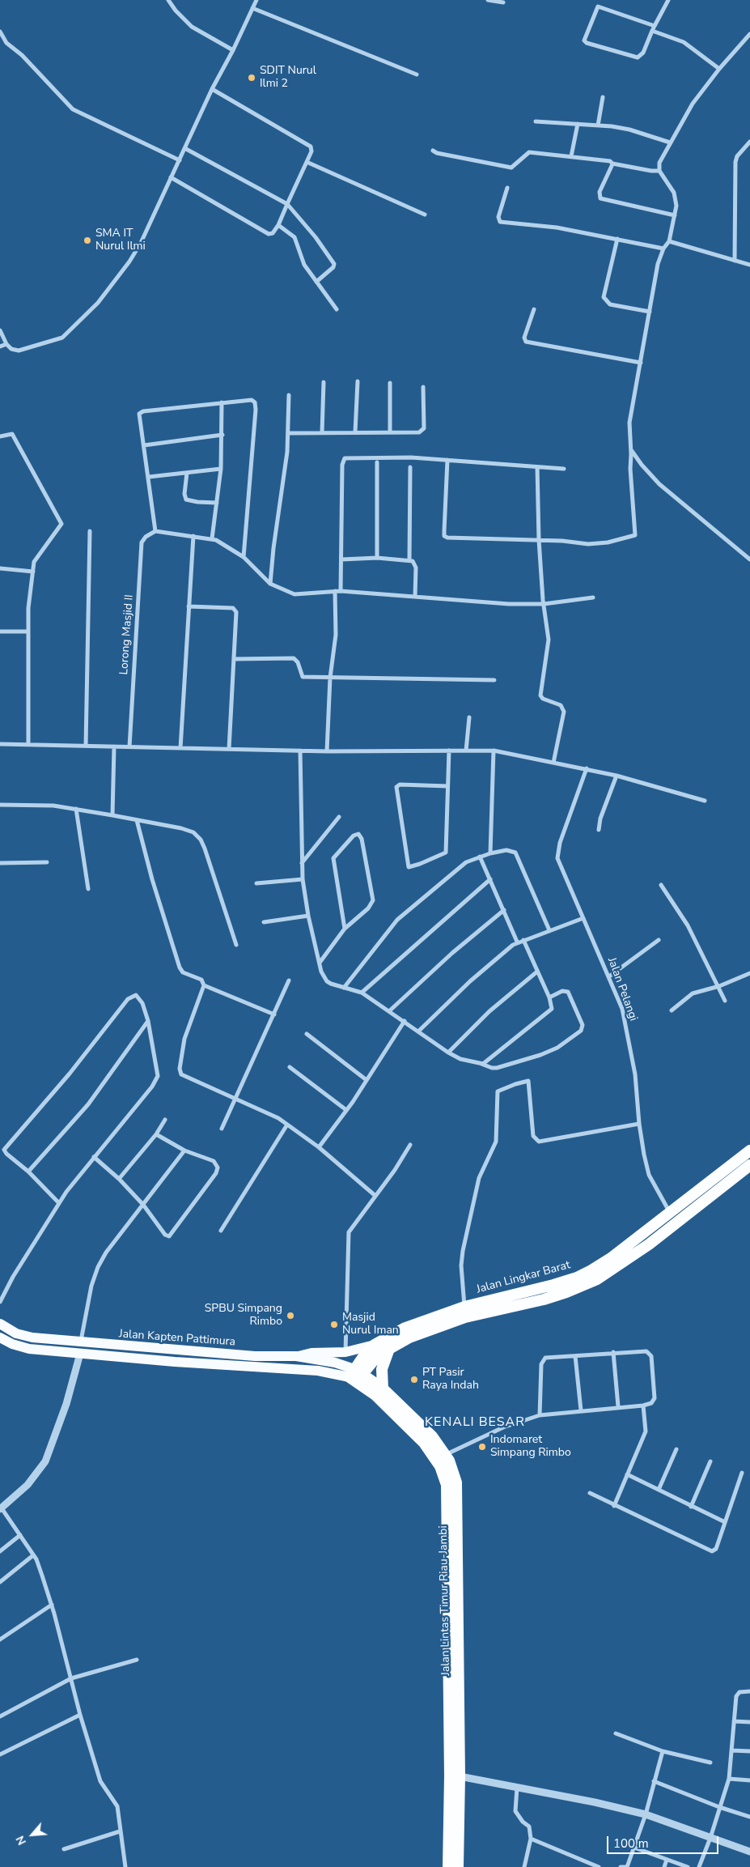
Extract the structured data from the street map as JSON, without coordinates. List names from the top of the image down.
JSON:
{
  "streets": {
    "highway": ["Jalan Lingkar Barat", "Jalan Lintas Timur Riau-Jambi"],
    "main road": ["Jalan Kapten Pattimura"],
    "street": ["Lorong Masjid II", "Jalan Pelangi"]
  },
  "crossings": [
    ["Jalan Pelangi", "Jalan Lingkar Barat"],
    ["Jalan Lingkar Barat", "Jalan Kapten Pattimura"],
    ["Jalan Lingkar Barat", "Jalan Lintas Timur Riau-Jambi"],
    ["Jalan Kapten Pattimura", "Jalan Lintas Timur Riau-Jambi"]
  ],
  "districts": ["KENALI BESAR"],
  "places": [
    "SDIT Nurul Ilmi 2",
    "SMA IT Nurul Ilmi",
    "SPBU Simpang Rimbo",
    "Masjid Nurul Iman",
    "PT Pasir Raya Indah",
    "Indomaret Simpang Rimbo"
  ],
  "scale_bar": "100 m",
  "north": "bottom left"
}
